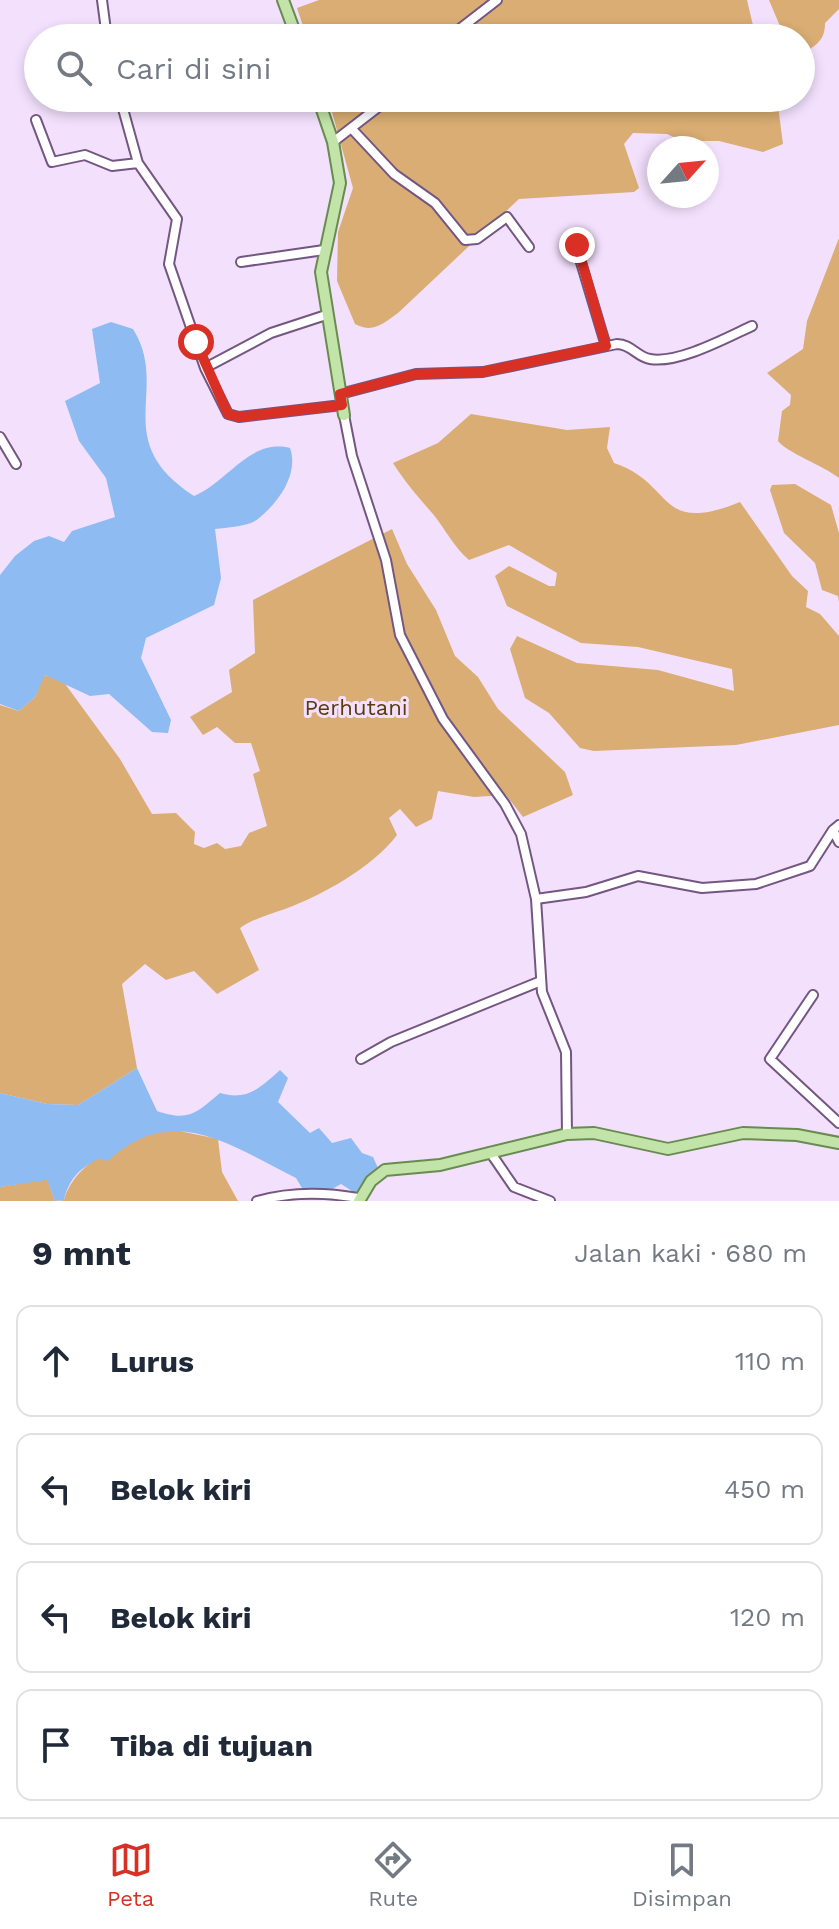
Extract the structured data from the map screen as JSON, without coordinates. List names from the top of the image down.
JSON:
{
  "parks": ["Perhutani"],
  "north": "top right",
  "page": {
    "search": "Cari di sini",
    "heading": ["9 mnt", "Jalan kaki · 680 m"],
    "list": [
      ["Lurus", "110 m"],
      ["Belok kiri", "450 m"],
      ["Belok kiri", "120 m"],
      "Tiba di tujuan"
    ],
    "nav": ["Peta", "Rute", "Disimpan"]
  }
}
